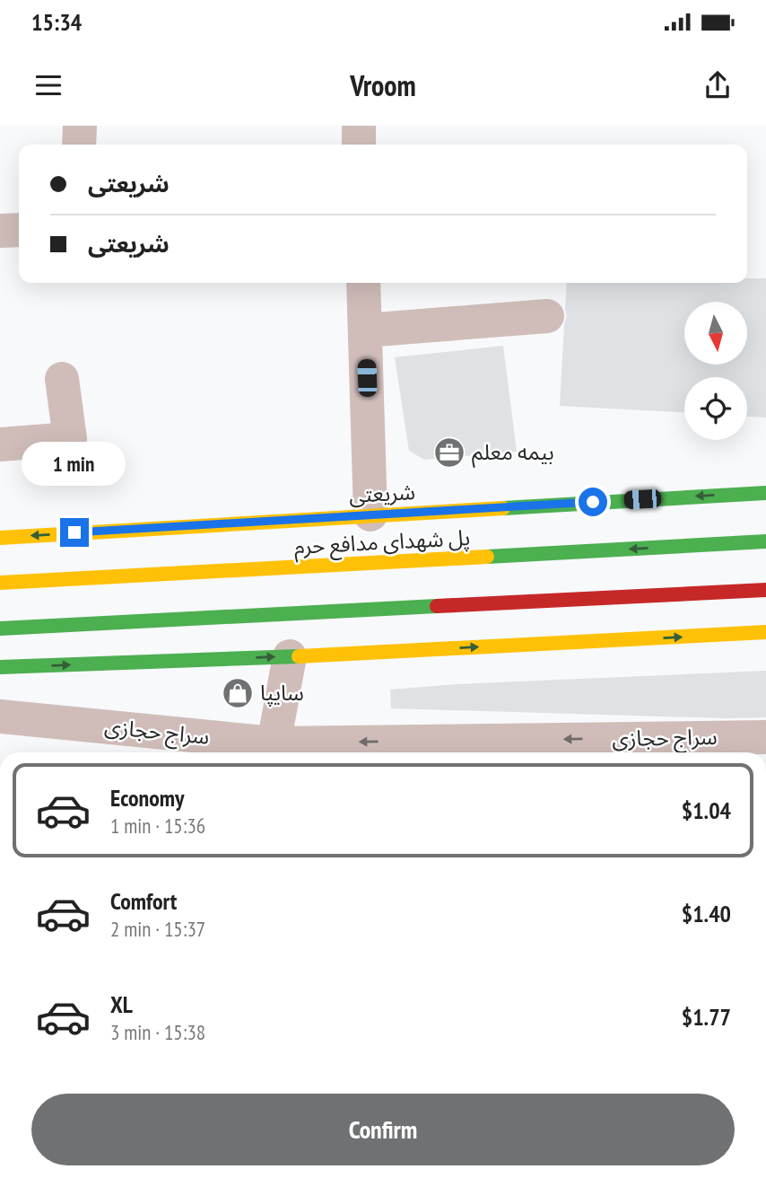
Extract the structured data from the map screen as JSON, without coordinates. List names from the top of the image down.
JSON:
{
  "streets": {
    "main road": ["شریعتی", "پل شهدای مدافع حرم"],
    "street": ["سراج حجازی"]
  },
  "one_way": ["سراج حجازی"],
  "places": {
    "office": ["بیمه معلم"],
    "shop": ["سایپا"]
  },
  "north": "bottom",
  "page": {
    "status": "15:34",
    "header": "Vroom",
    "banner": ["شریعتی", "شریعتی"],
    "bubble": "1 min",
    "list": [
      {
        "name": "Economy",
        "note": "1 min · 15:36",
        "value": "$1.04"
      },
      {
        "name": "Comfort",
        "note": "2 min · 15:37",
        "value": "$1.40"
      },
      {
        "name": "XL",
        "note": "3 min · 15:38",
        "value": "$1.77"
      }
    ],
    "buttons": "Confirm"
  }
}
